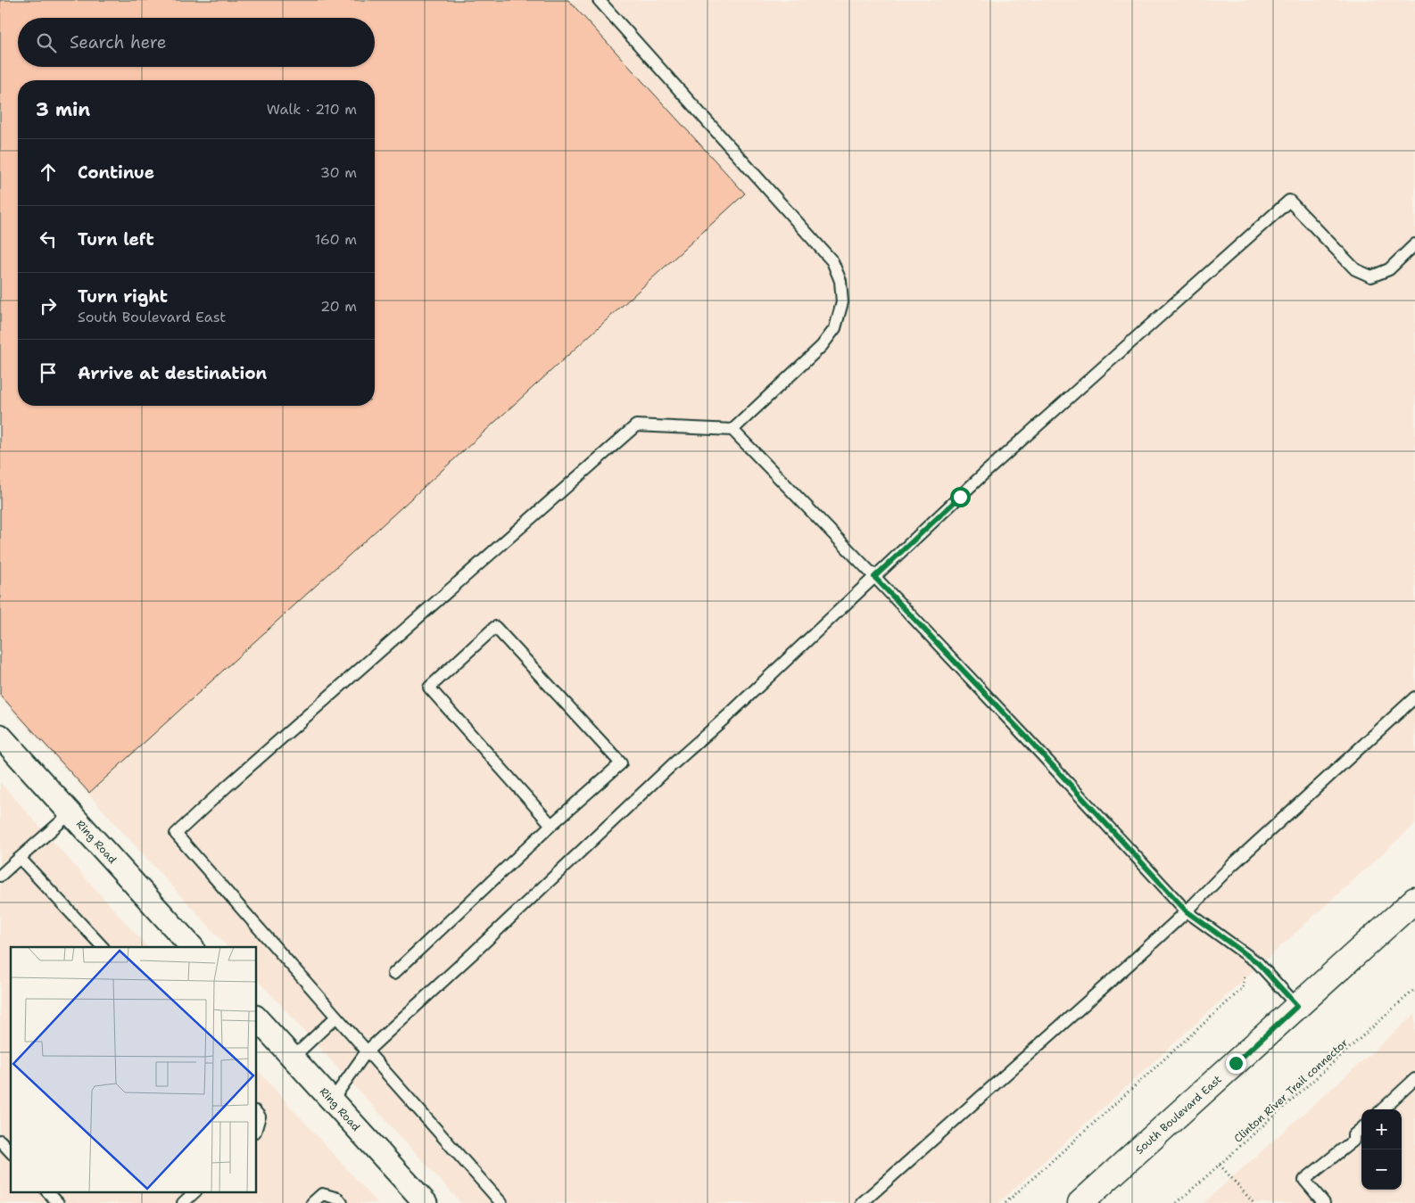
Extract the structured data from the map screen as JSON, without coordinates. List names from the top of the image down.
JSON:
{
  "streets": {
    "street": ["Ring Road", "South Boulevard East"],
    "path": ["Clinton River Trail connector"]
  },
  "page": {
    "search": "Search here",
    "heading": ["3 min", "Walk · 210 m"],
    "list": [
      ["Continue", "30 m"],
      ["Turn left", "160 m"],
      ["Turn right", "South Boulevard East", "20 m"],
      "Arrive at destination"
    ],
    "map_buttons": ["+", "−"]
  }
}
